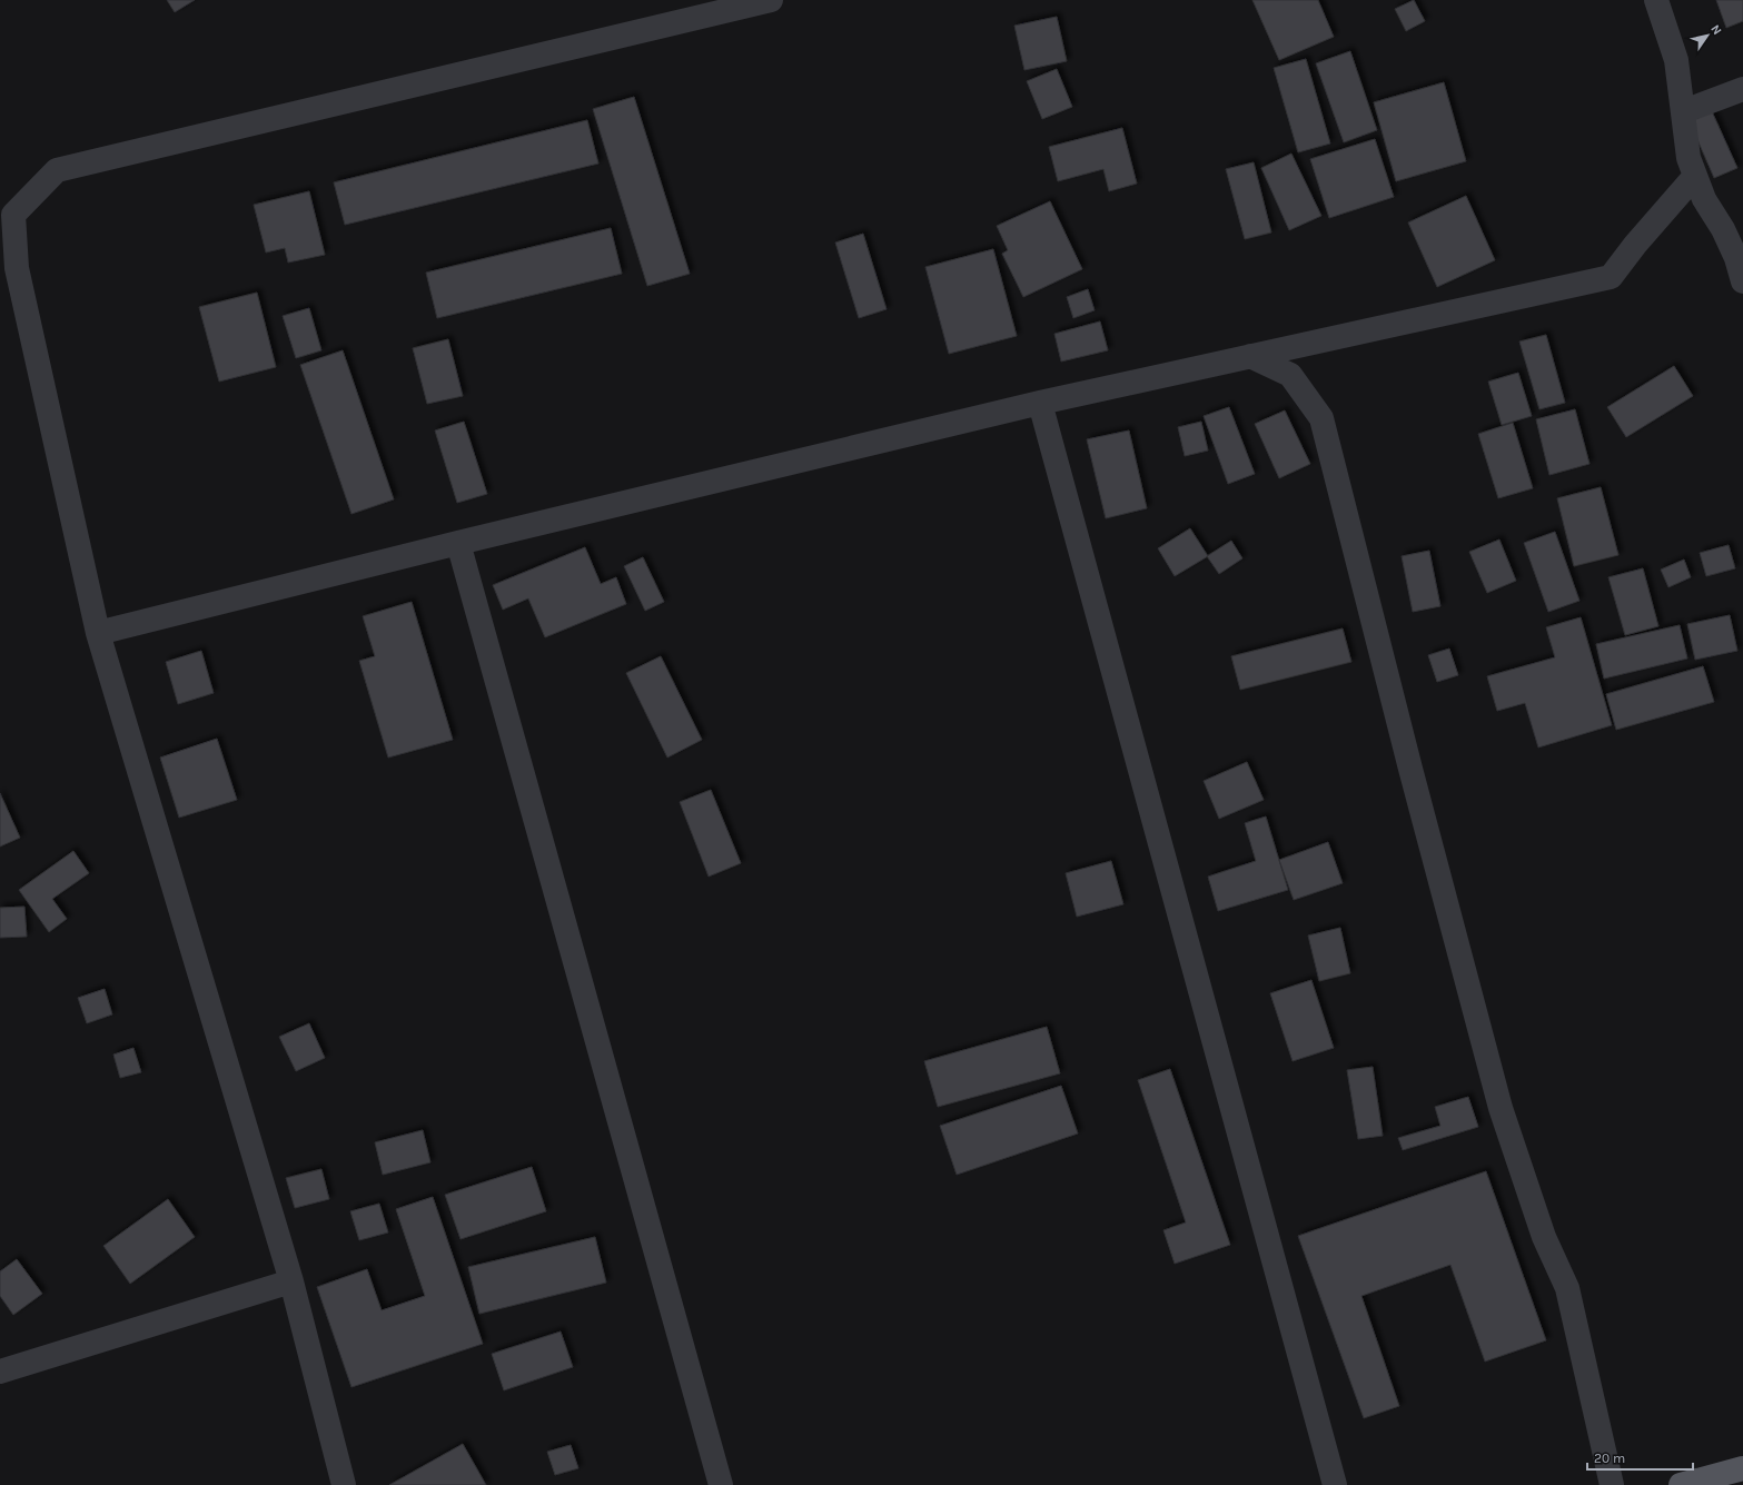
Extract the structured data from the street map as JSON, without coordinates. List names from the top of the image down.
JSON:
{
  "scale_bar": "20 m",
  "north": "top right"
}
